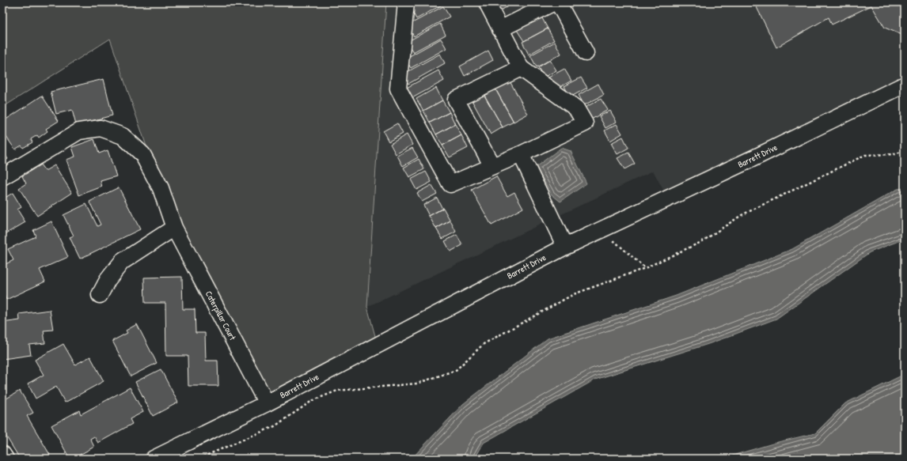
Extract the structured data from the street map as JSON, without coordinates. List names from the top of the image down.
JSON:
{
  "streets": {
    "street": ["Barrett Drive", "Caterpillar Court"]
  },
  "crossings": [
    ["Barrett Drive", "Caterpillar Court"]
  ]
}
